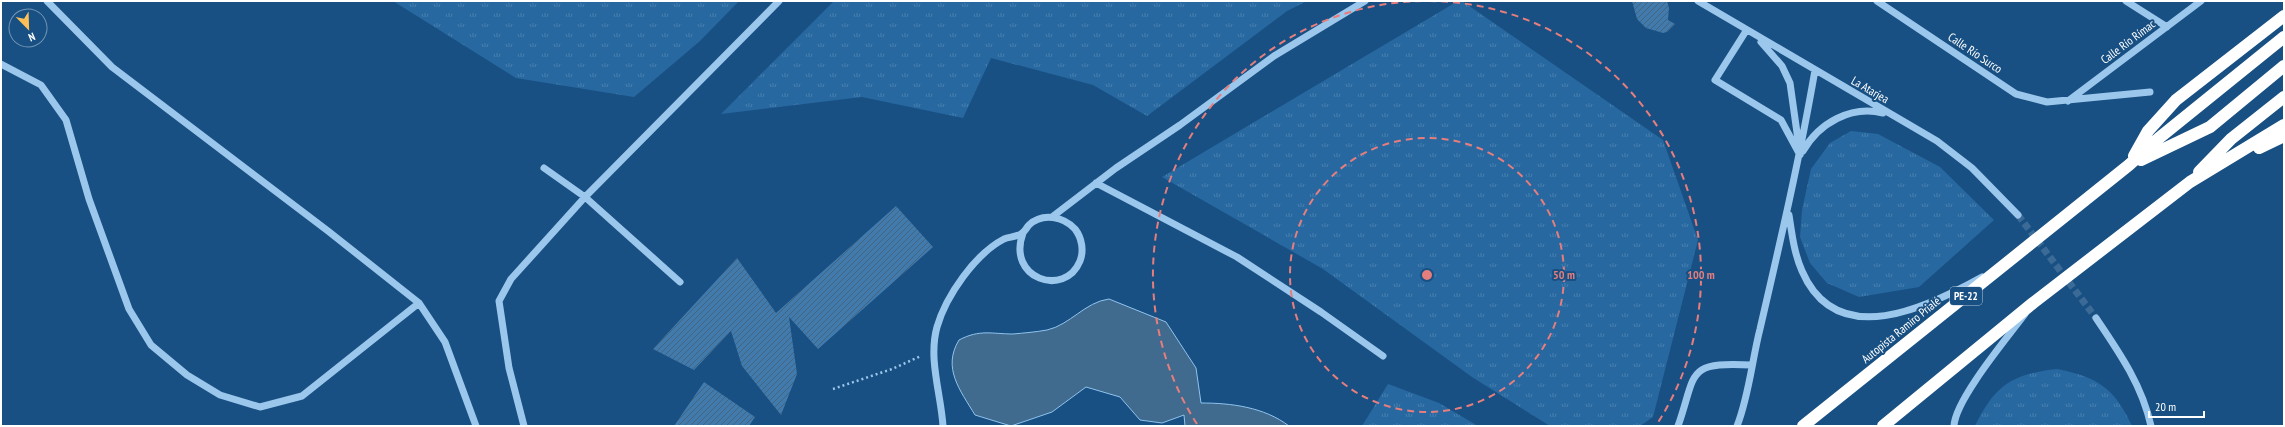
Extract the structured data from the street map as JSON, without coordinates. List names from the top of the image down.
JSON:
{
  "streets": {
    "highway": ["PE-22", "Autopista Ramiro Prialé"],
    "street": ["Calle Río Rímac", "Calle Río Surco", "La Atarjea"]
  },
  "crossings": [
    ["Calle Río Rímac", "Calle Río Surco"]
  ],
  "scale_bar": "20 m",
  "north": "bottom right",
  "rings": ["50 m", "100 m"]
}
